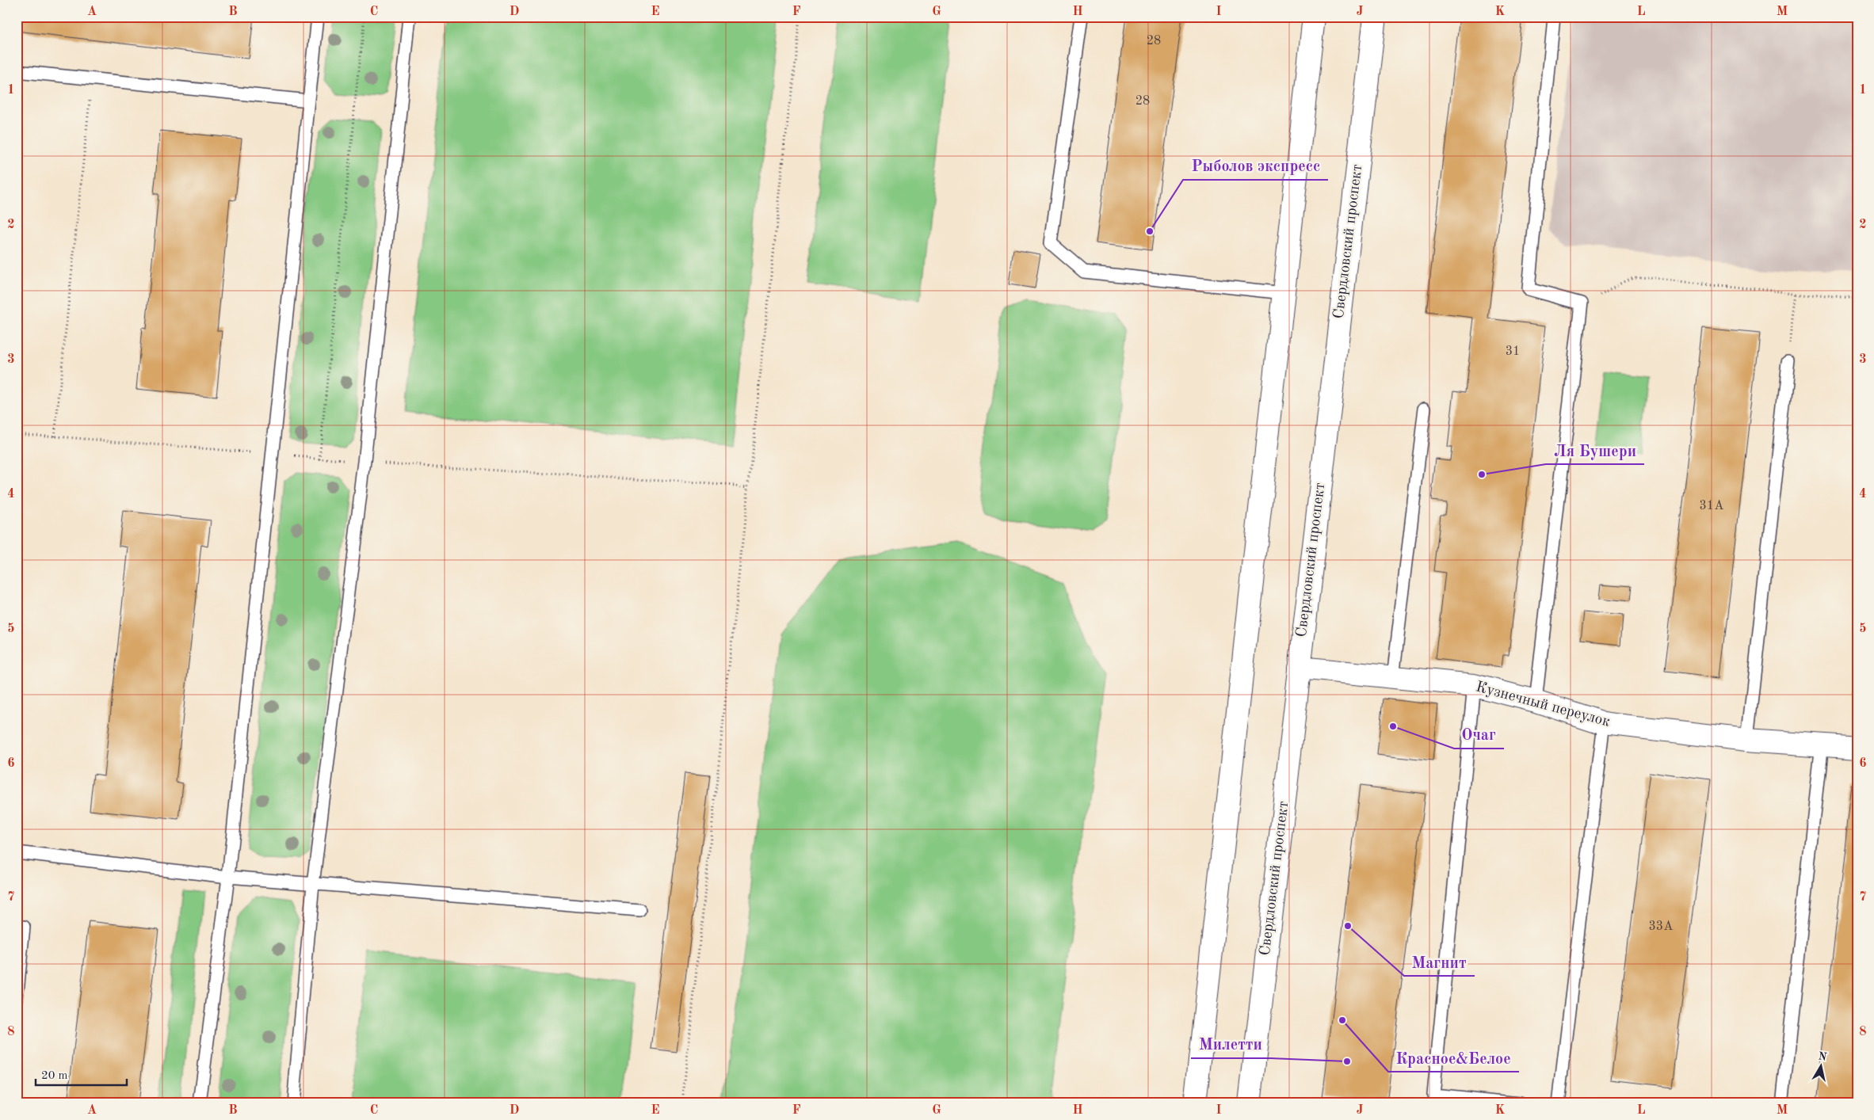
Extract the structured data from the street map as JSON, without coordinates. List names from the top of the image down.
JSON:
{
  "streets": {
    "main road": ["Свердловский проспект", "Кузнечный переулок"]
  },
  "crossings": [
    ["Свердловский проспект", "Кузнечный переулок"]
  ],
  "places": [
    "Рыболов экспресс",
    "Ля Бушери",
    "Очаг",
    "Магнит",
    "Красное&Белое",
    "Милетти"
  ],
  "house_numbers": [
    "28",
    "28",
    "31",
    "31А",
    "33А"
  ],
  "scale_bar": "20 m",
  "north": "top",
  "grid": {
    "columns": [
      "A",
      "B",
      "C",
      "D",
      "E",
      "F",
      "G",
      "H",
      "I",
      "J",
      "K",
      "L",
      "M"
    ],
    "rows": [
      "1",
      "2",
      "3",
      "4",
      "5",
      "6",
      "7",
      "8"
    ]
  }
}
